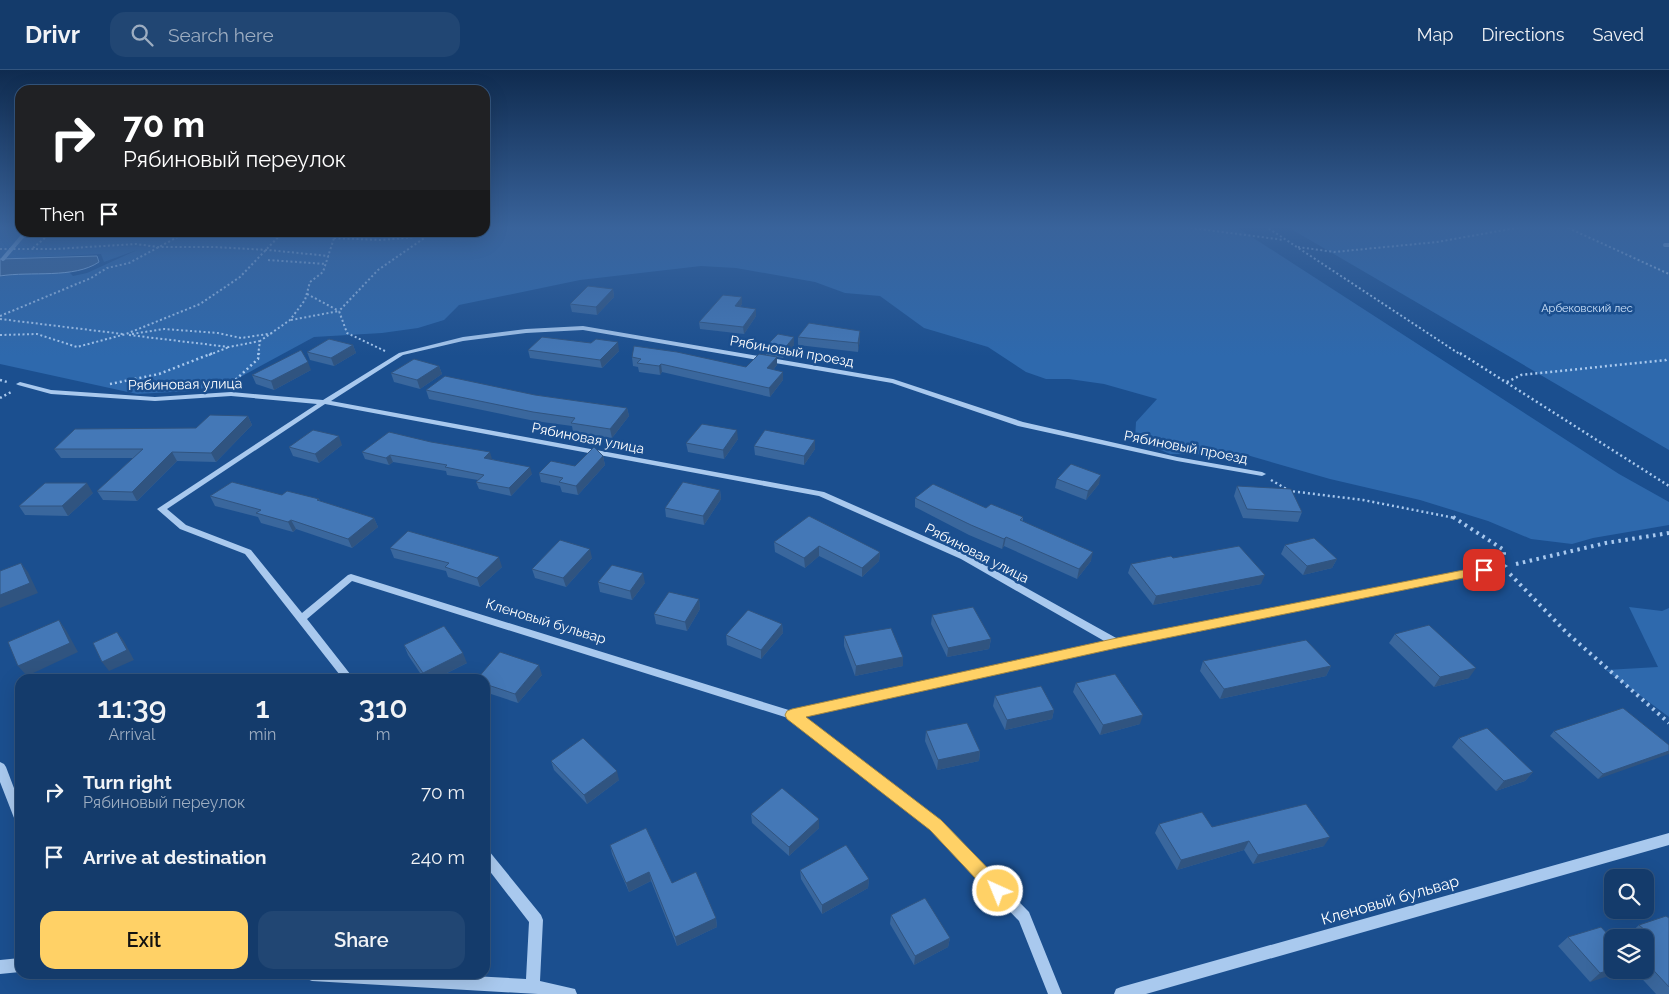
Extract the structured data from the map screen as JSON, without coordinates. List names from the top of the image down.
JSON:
{
  "streets": {
    "street": ["Рябиновый проезд", "Рябиновая улица", "Кленовый бульвар"]
  },
  "crossings": [
    ["Рябиновый проезд", "Рябиновая улица"],
    ["Рябиновый проезд", "Кленовый бульвар"]
  ],
  "parks": ["Арбековский лес"],
  "page": {
    "header": "Drivr",
    "search": "Search here",
    "nav": ["Map", "Directions", "Saved"],
    "turn": ["70 m", "Рябиновый переулок"],
    "then": "Then",
    "eta": [
      "11:39",
      "Arrival",
      "1",
      "min",
      "310",
      "m"
    ],
    "list": [
      {
        "name": "Turn right",
        "note": "Рябиновый переулок",
        "value": "70 m"
      },
      {
        "name": "Arrive at destination",
        "value": "240 m"
      }
    ],
    "buttons": ["Exit", "Share"]
  }
}
